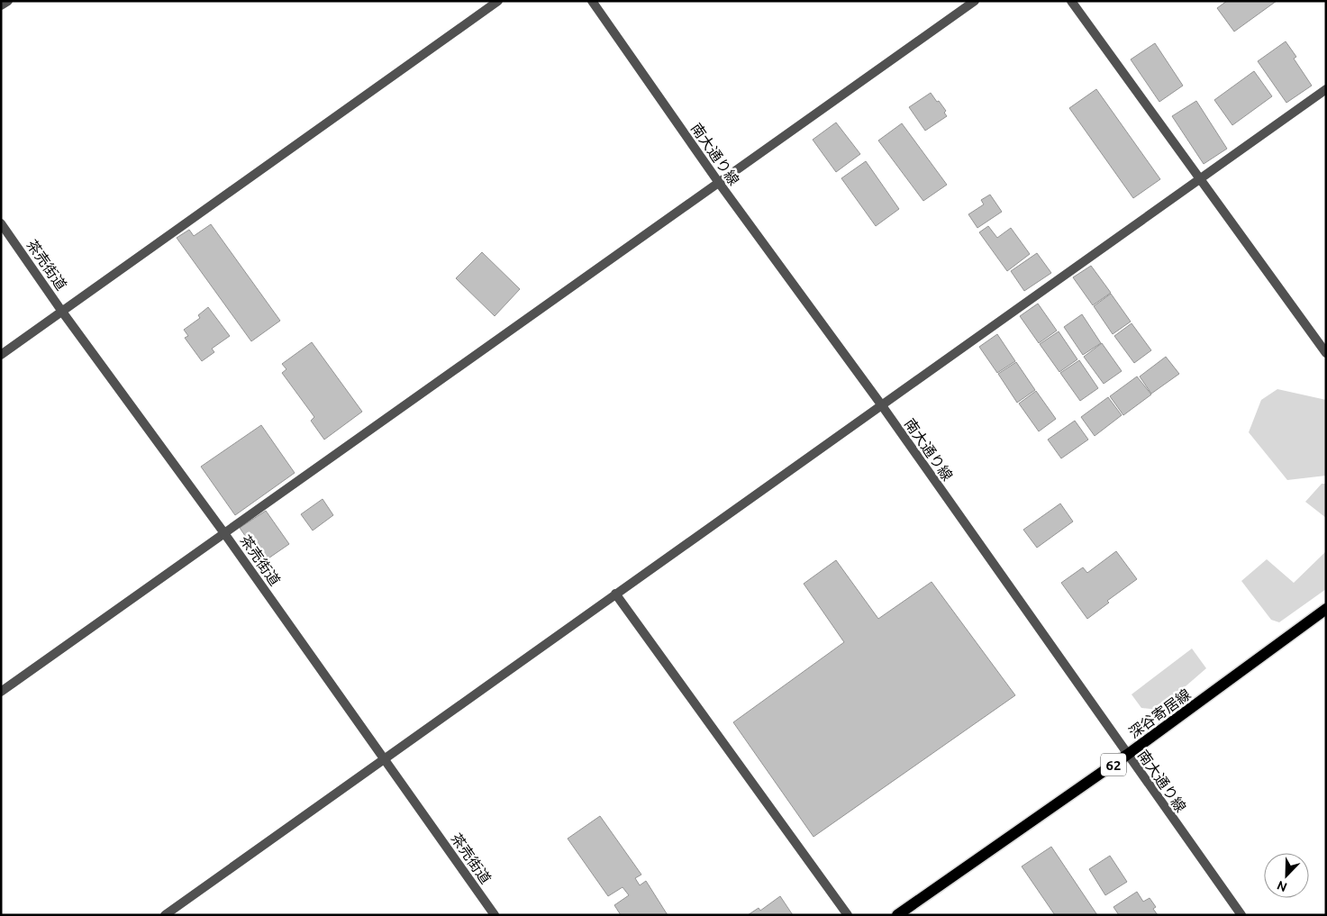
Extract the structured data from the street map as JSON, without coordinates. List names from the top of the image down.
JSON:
{
  "streets": {
    "main road": ["深谷寄居線", "62"],
    "street": ["南大通り線", "茶売街道"]
  },
  "crossings": [
    ["南大通り線", "深谷寄居線"]
  ],
  "north": "bottom left"
}
